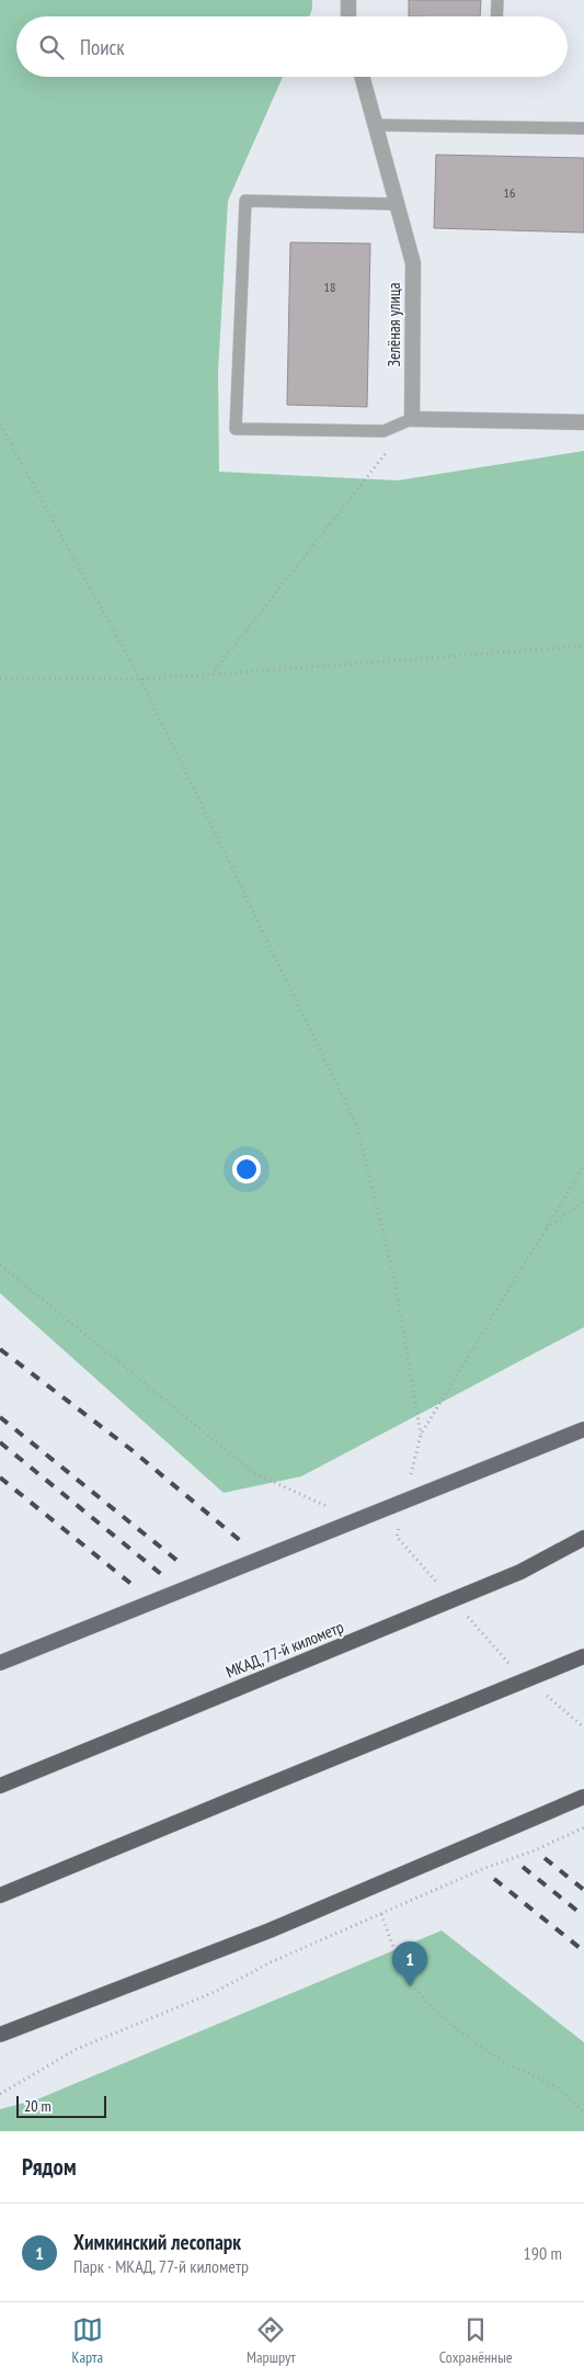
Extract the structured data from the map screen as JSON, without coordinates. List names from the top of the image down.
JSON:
{
  "streets": {
    "highway": ["МКАД, 77-й километр"],
    "street": ["Зелёная улица"]
  },
  "house_numbers": ["16", "18"],
  "scale_bar": "20 m",
  "page": {
    "search": "Поиск",
    "pins": "1",
    "scale": "20 m",
    "heading": "Рядом",
    "list": [
      {
        "mark": "1",
        "name": "Химкинский лесопарк",
        "note": "Парк · МКАД, 77-й километр",
        "value": "190 m"
      }
    ],
    "nav": ["Карта", "Маршрут", "Сохранённые"]
  }
}
